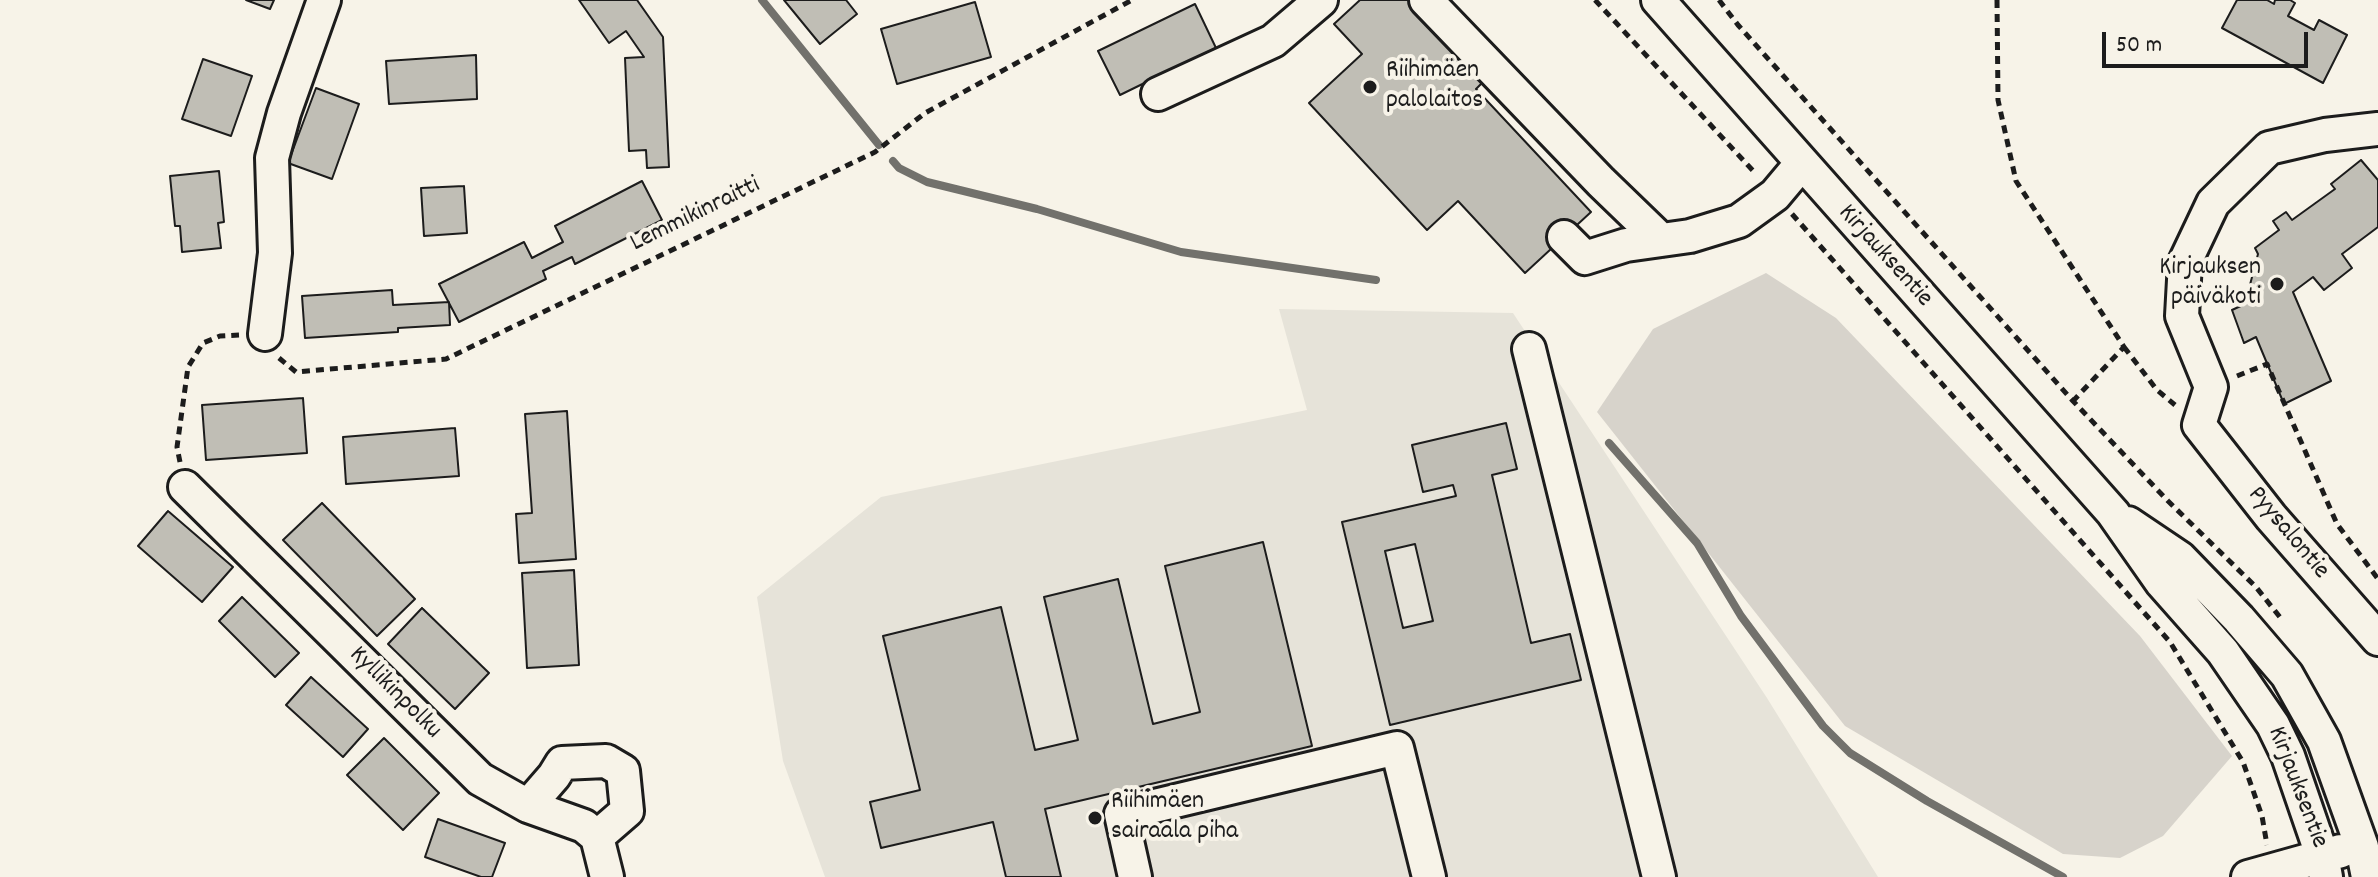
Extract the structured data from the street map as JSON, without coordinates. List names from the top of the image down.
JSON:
{
  "streets": {
    "street": ["Kirjauksentie", "Pyysalontie", "Kyllikinpolku"],
    "path": ["Lemmikinraitti"]
  },
  "places": ["Riihimäen palolaitos", "Kirjauksen päiväkoti", "Riihimäen sairaala piha"],
  "scale_bar": "50 m"
}
